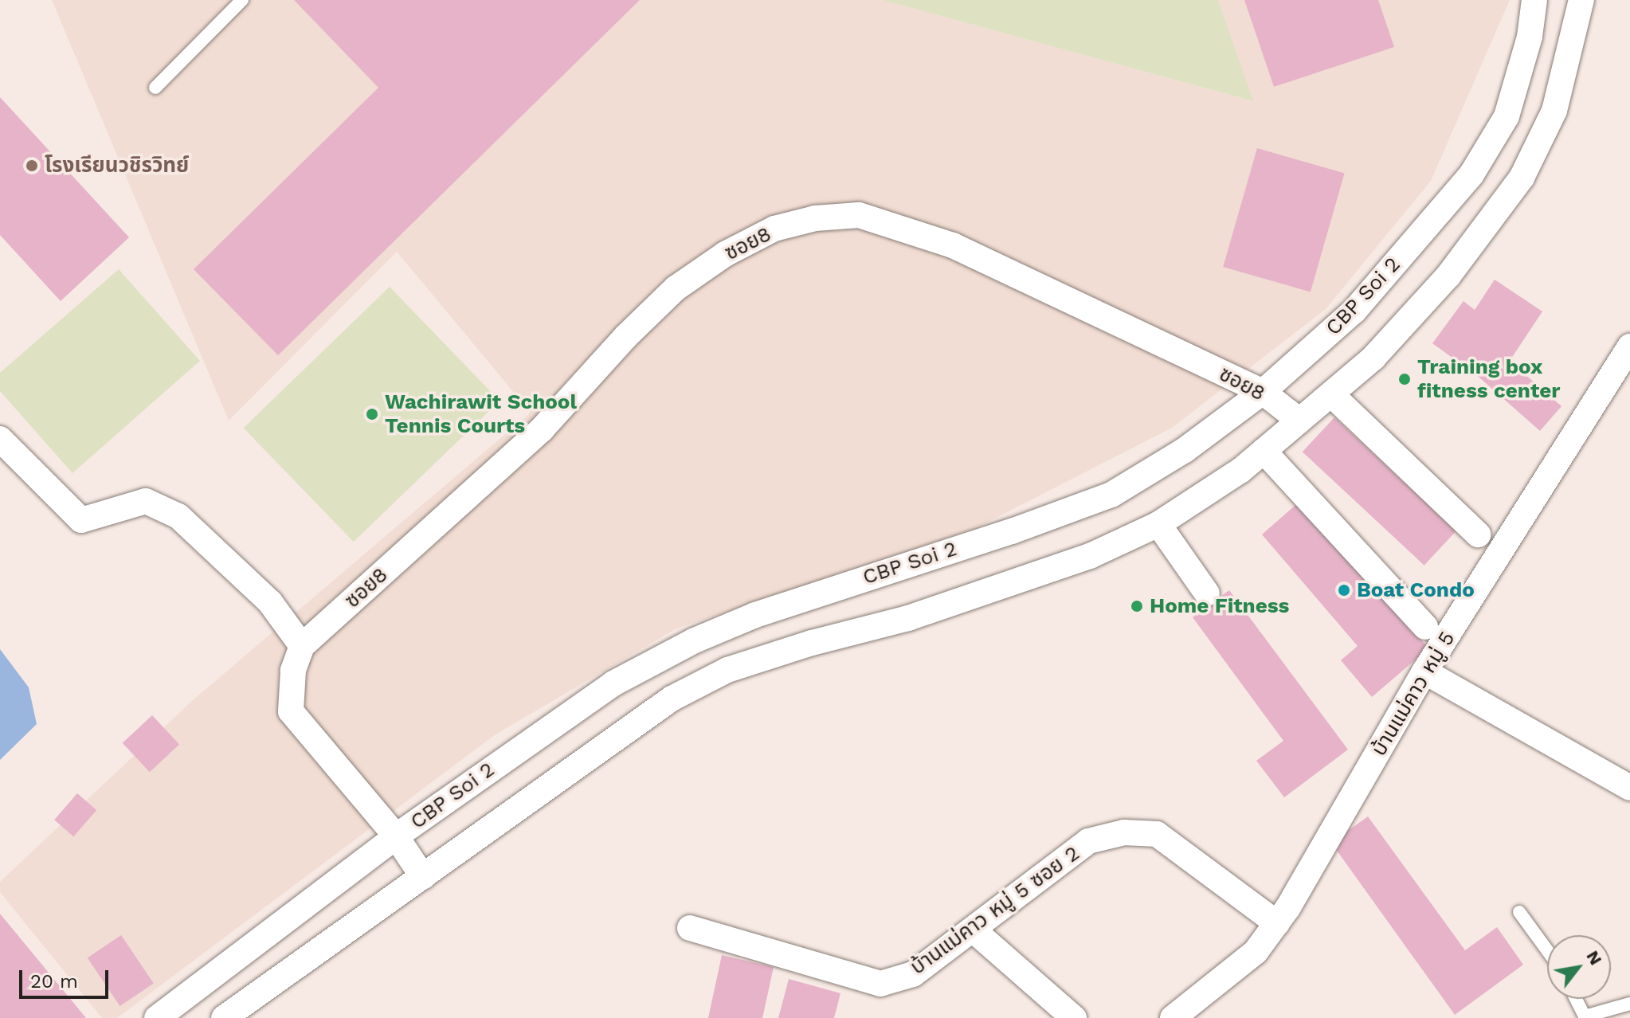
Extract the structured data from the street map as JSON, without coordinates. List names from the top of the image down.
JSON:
{
  "streets": {
    "street": [
      "ซอย8",
      "CBP Soi 2",
      "บ้านแม่คาว หมู่ 5",
      "บ้านแม่คาว หมู่ 5 ซอย 2"
    ]
  },
  "crossings": [
    ["ซอย8", "CBP Soi 2"],
    ["บ้านแม่คาว หมู่ 5", "บ้านแม่คาว หมู่ 5 ซอย 2"]
  ],
  "places": [
    "โรงเรียนวชิรวิทย์",
    "Training box fitness center",
    "Wachirawit School Tennis Courts",
    "Boat Condo",
    "Home Fitness"
  ],
  "scale_bar": "20 m",
  "north": "top right"
}
